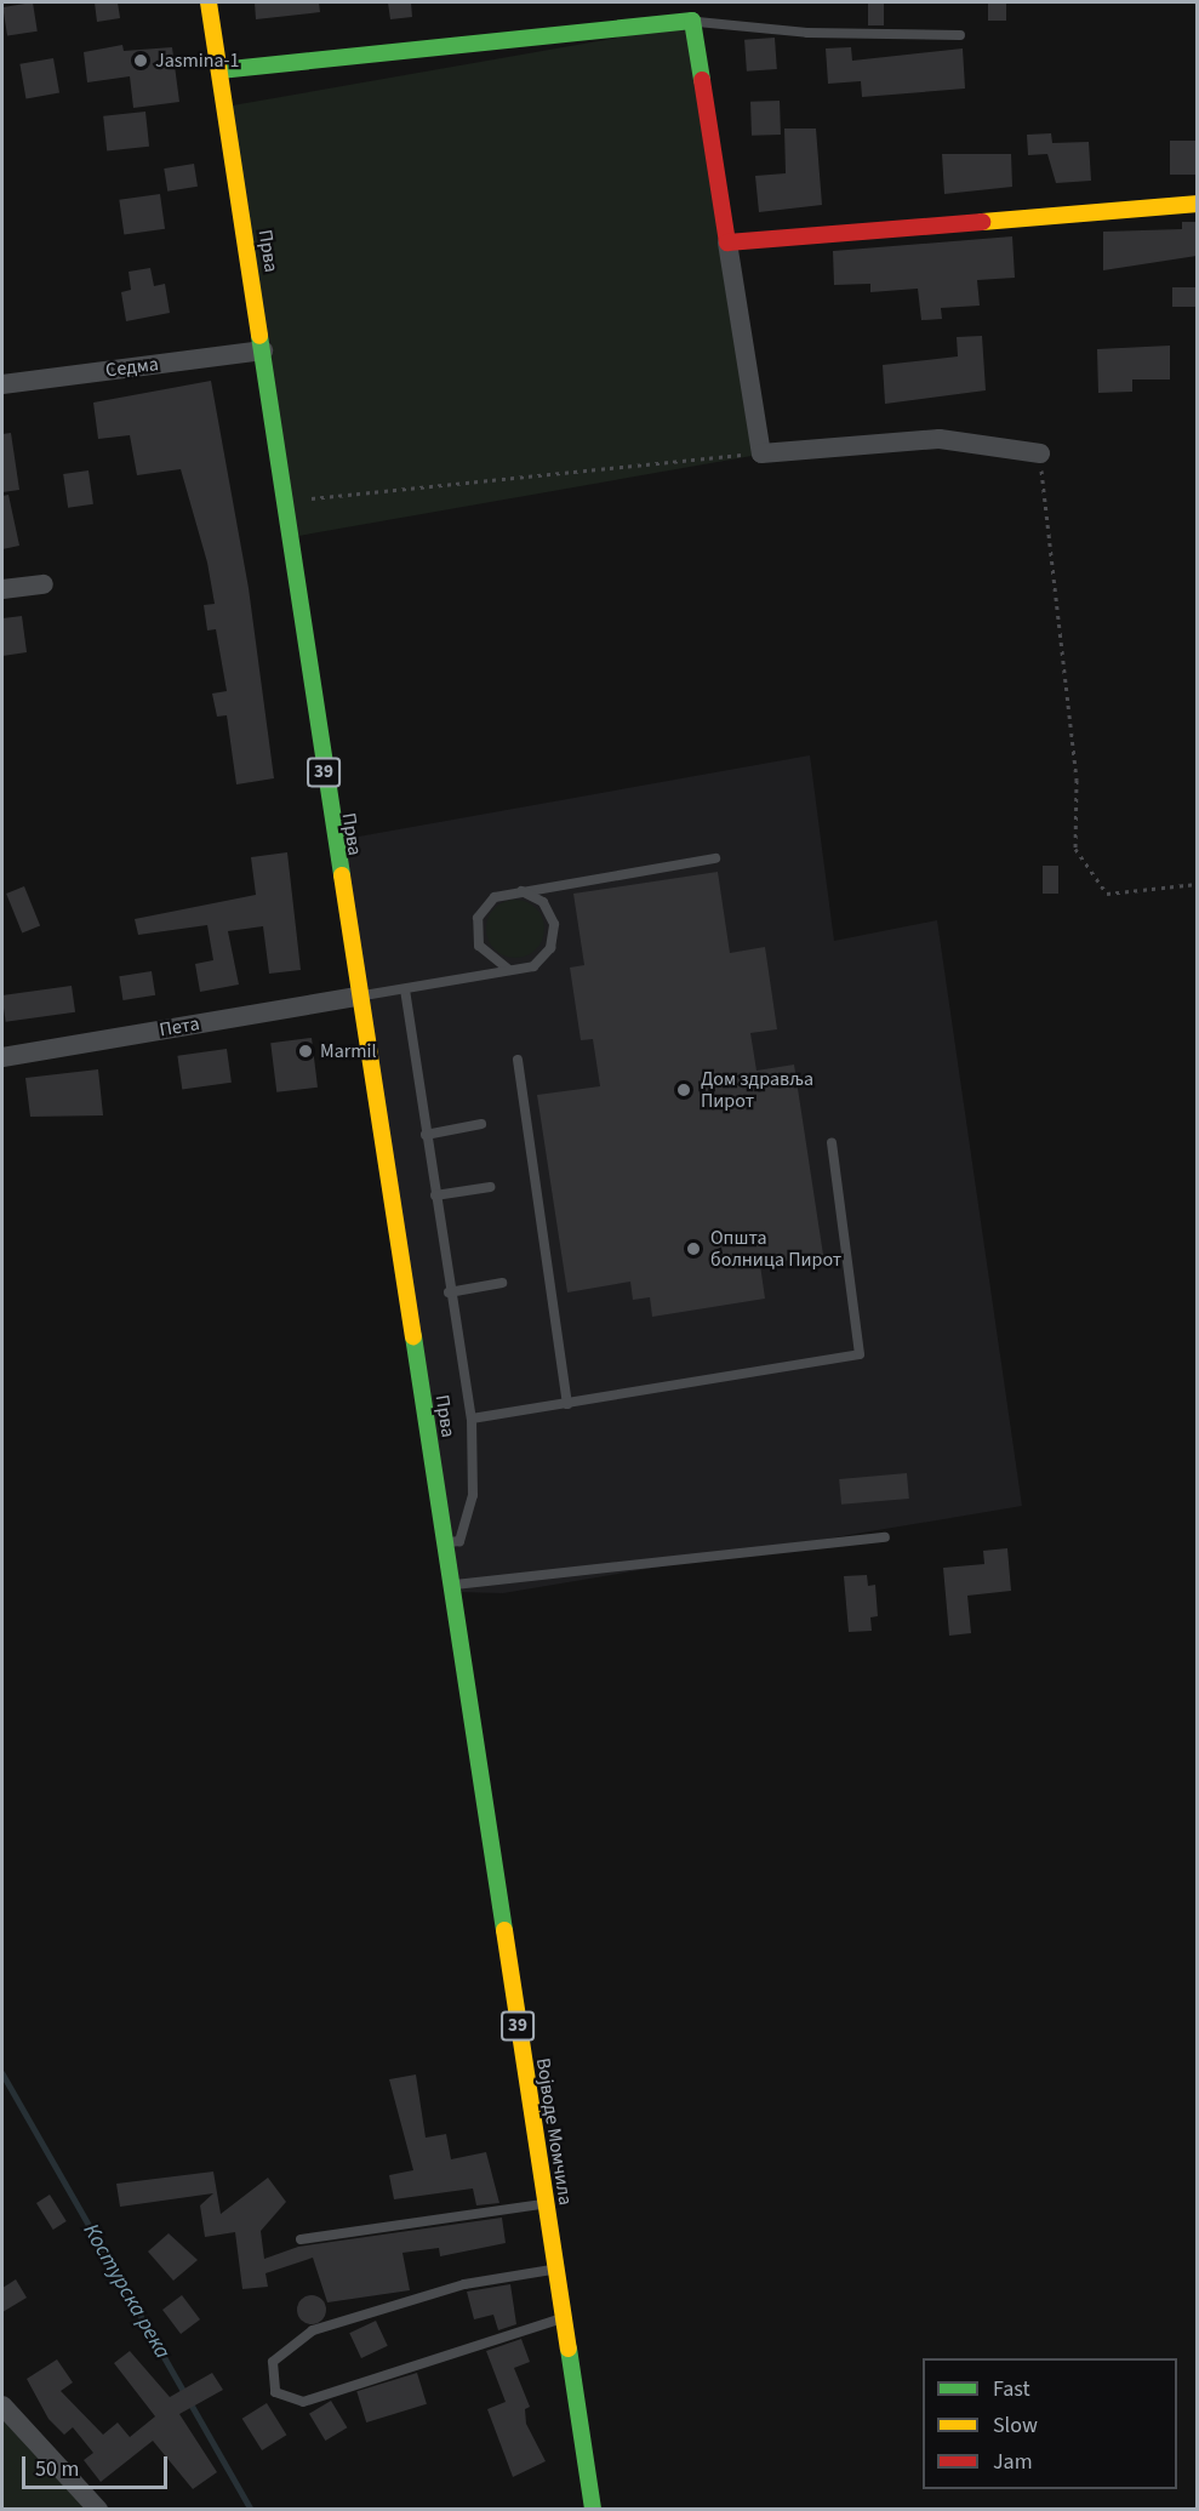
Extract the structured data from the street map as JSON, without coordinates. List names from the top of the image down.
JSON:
{
  "streets": {
    "main road": ["Прва", "39", "Војводе Момчила"],
    "street": ["Седма", "Пета"]
  },
  "crossings": [
    ["Прва", "Седма"],
    ["Прва", "Пета"],
    ["Прва", "Војводе Момчила"]
  ],
  "water": ["Костурска река"],
  "places": [
    "Jasmina-1",
    "Marmil",
    "Дом здравља Пирот",
    "Општа болница Пирот"
  ],
  "legend": ["Fast", "Slow", "Jam"],
  "scale_bar": "50 m"
}
